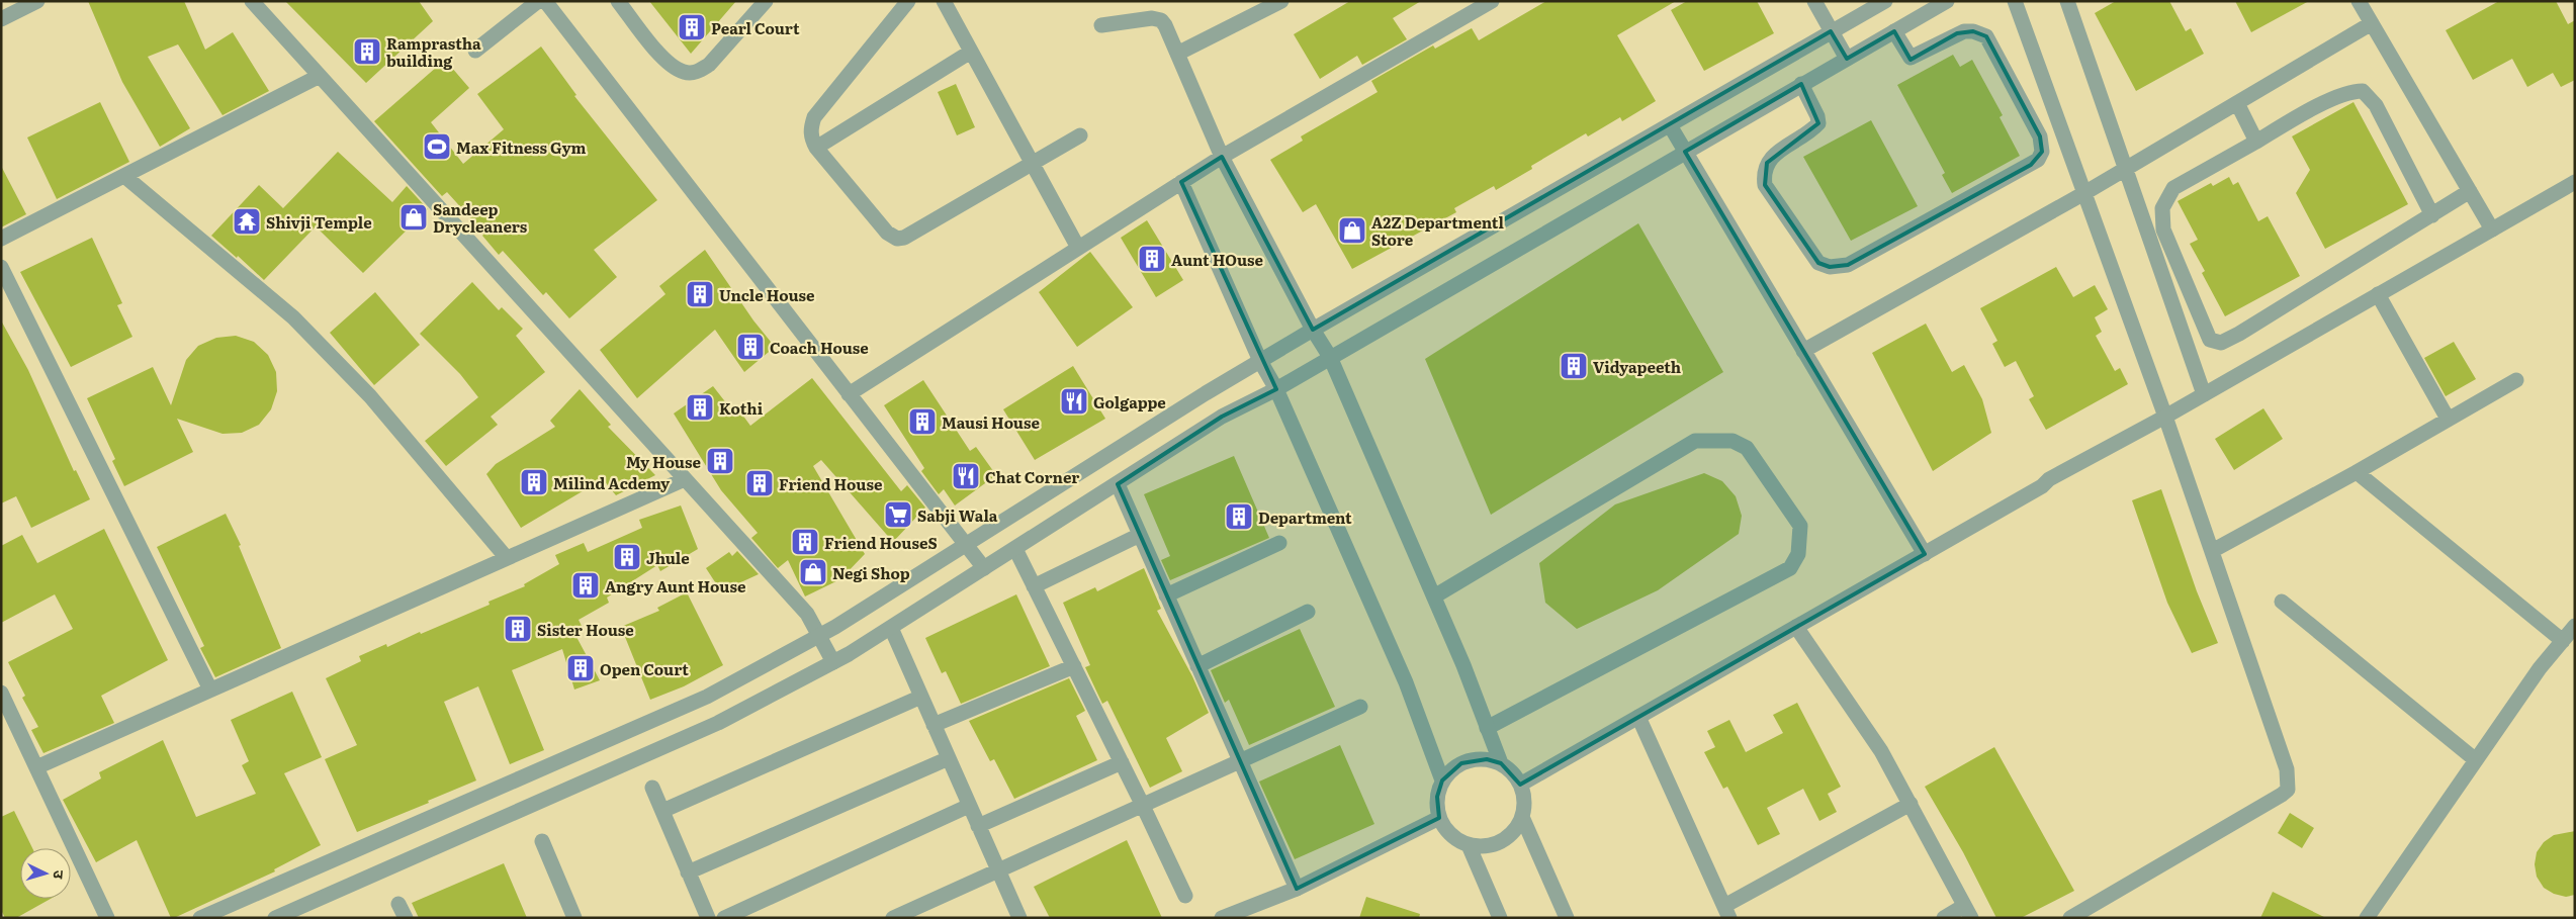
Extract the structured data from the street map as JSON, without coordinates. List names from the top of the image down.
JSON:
{
  "places": {
    "building": [
      "Pearl Court",
      "Ramprastha building",
      "Aunt HOuse",
      "Uncle House",
      "Coach House",
      "Vidyapeeth",
      "Kothi",
      "Mausi House",
      "My House",
      "Milind Acdemy",
      "Friend House",
      "Department",
      "Friend HouseS",
      "Jhule",
      "Angry Aunt House",
      "Sister House",
      "Open Court"
    ],
    "sports": ["Max Fitness Gym"],
    "shop": ["Sandeep Drycleaners", "A2Z Departmentl Store", "Negi Shop"],
    "temple": ["Shivji Temple"],
    "restaurant": ["Golgappe", "Chat Corner"],
    "supermarket": ["Sabji Wala"]
  },
  "north": "right"
}
